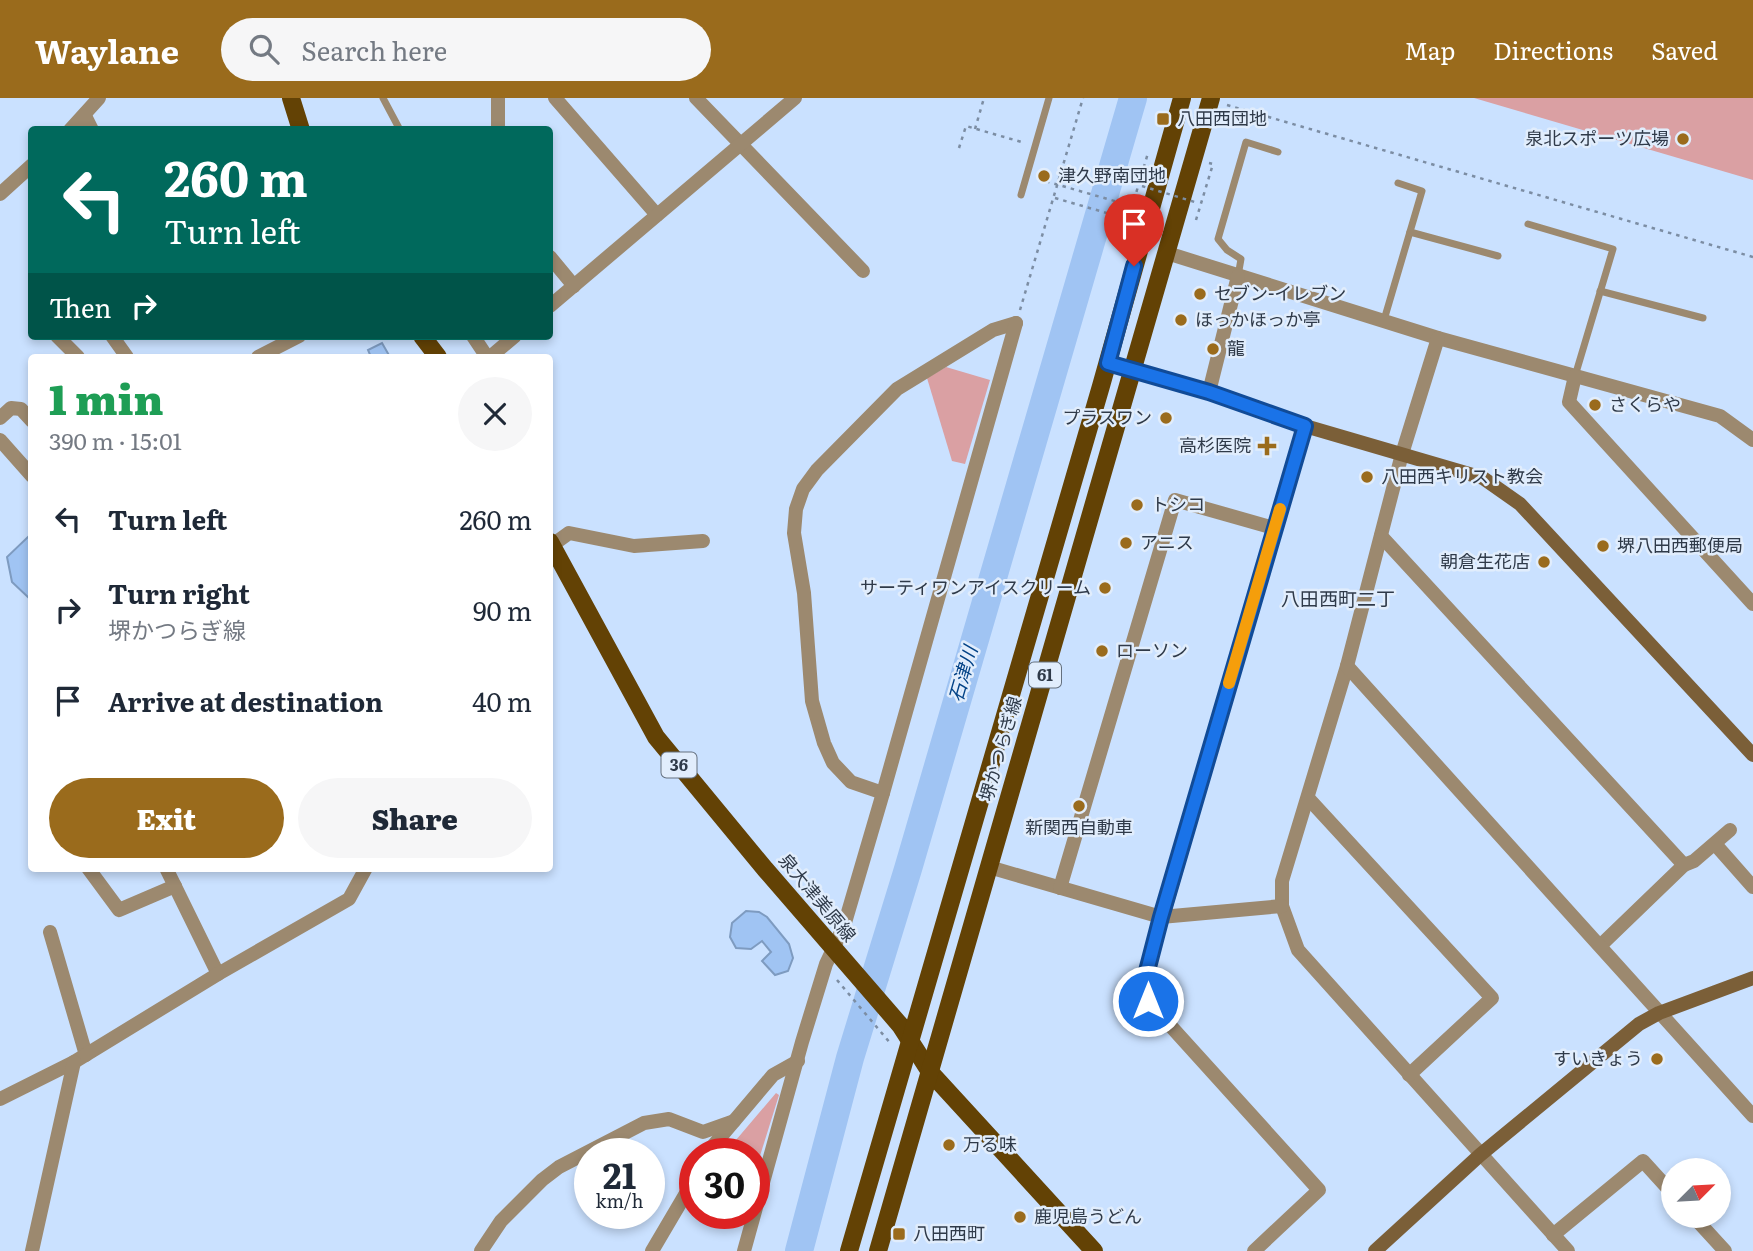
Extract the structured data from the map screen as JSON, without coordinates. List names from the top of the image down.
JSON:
{
  "streets": {
    "main road": [
      "61",
      "堺かつらぎ線",
      "36",
      "泉大津美原線"
    ]
  },
  "crossings": [
    ["堺かつらぎ線", "泉大津美原線"]
  ],
  "districts": ["八田西町二丁"],
  "water": ["石津川"],
  "places": {
    "transit": ["八田西団地", "八田西町"],
    "other": [
      "泉北スポーツ広場",
      "津久野南団地",
      "セブン-イレブン",
      "ほっかほっか亭",
      "龍",
      "さくらや",
      "プラスワン",
      "八田西キリスト教会",
      "トシコ",
      "アニス",
      "堺八田西郵便局",
      "朝倉生花店",
      "サーティワンアイスクリーム",
      "ローソン",
      "新関西自動車",
      "すいきょう",
      "万る味",
      "鹿児島うどん"
    ],
    "health": ["高杉医院"]
  },
  "north": "top right",
  "page": {
    "header": "Waylane",
    "search": "Search here",
    "nav": ["Map", "Directions", "Saved"],
    "turn": ["260 m", "Turn left"],
    "then": "Then",
    "heading": ["1 min", "390 m · 15:01"],
    "list": [
      {
        "name": "Turn left",
        "value": "260 m"
      },
      {
        "name": "Turn right",
        "note": "堺かつらぎ線",
        "value": "90 m"
      },
      {
        "name": "Arrive at destination",
        "value": "40 m"
      }
    ],
    "buttons": ["Exit", "Share"],
    "speed": "21 km/h",
    "limit": "30"
  }
}
